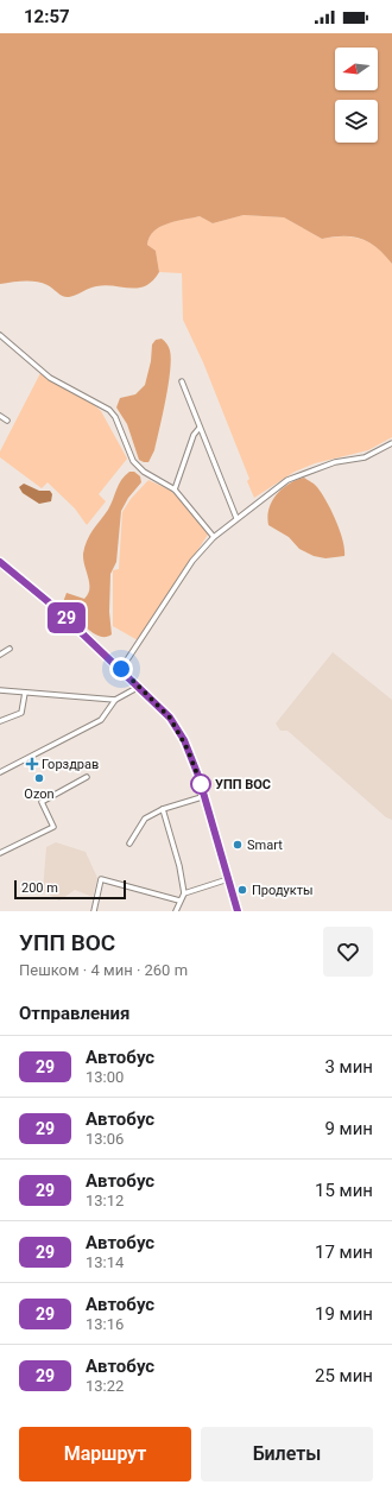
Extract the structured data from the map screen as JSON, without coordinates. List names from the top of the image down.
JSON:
{
  "places": {
    "health": ["Горздрав"],
    "other": [
      "Ozon",
      "УПП ВОС",
      "Smart",
      "Продукты"
    ]
  },
  "lines": ["bus line 29"],
  "scale_bar": "200 m",
  "north": "left",
  "page": {
    "status": "12:57",
    "on_map": "29",
    "scale": "200 m",
    "heading": [
      ["УПП ВОС", "Пешком · 4 мин · 260 m"],
      "Отправления"
    ],
    "list": [
      {
        "mark": "29",
        "name": "Автобус",
        "note": "13:00",
        "value": "3 мин"
      },
      {
        "mark": "29",
        "name": "Автобус",
        "note": "13:06",
        "value": "9 мин"
      },
      {
        "mark": "29",
        "name": "Автобус",
        "note": "13:12",
        "value": "15 мин"
      },
      {
        "mark": "29",
        "name": "Автобус",
        "note": "13:14",
        "value": "17 мин"
      },
      {
        "mark": "29",
        "name": "Автобус",
        "note": "13:16",
        "value": "19 мин"
      },
      {
        "mark": "29",
        "name": "Автобус",
        "note": "13:22",
        "value": "25 мин"
      }
    ],
    "buttons": ["Маршрут", "Билеты"]
  }
}
